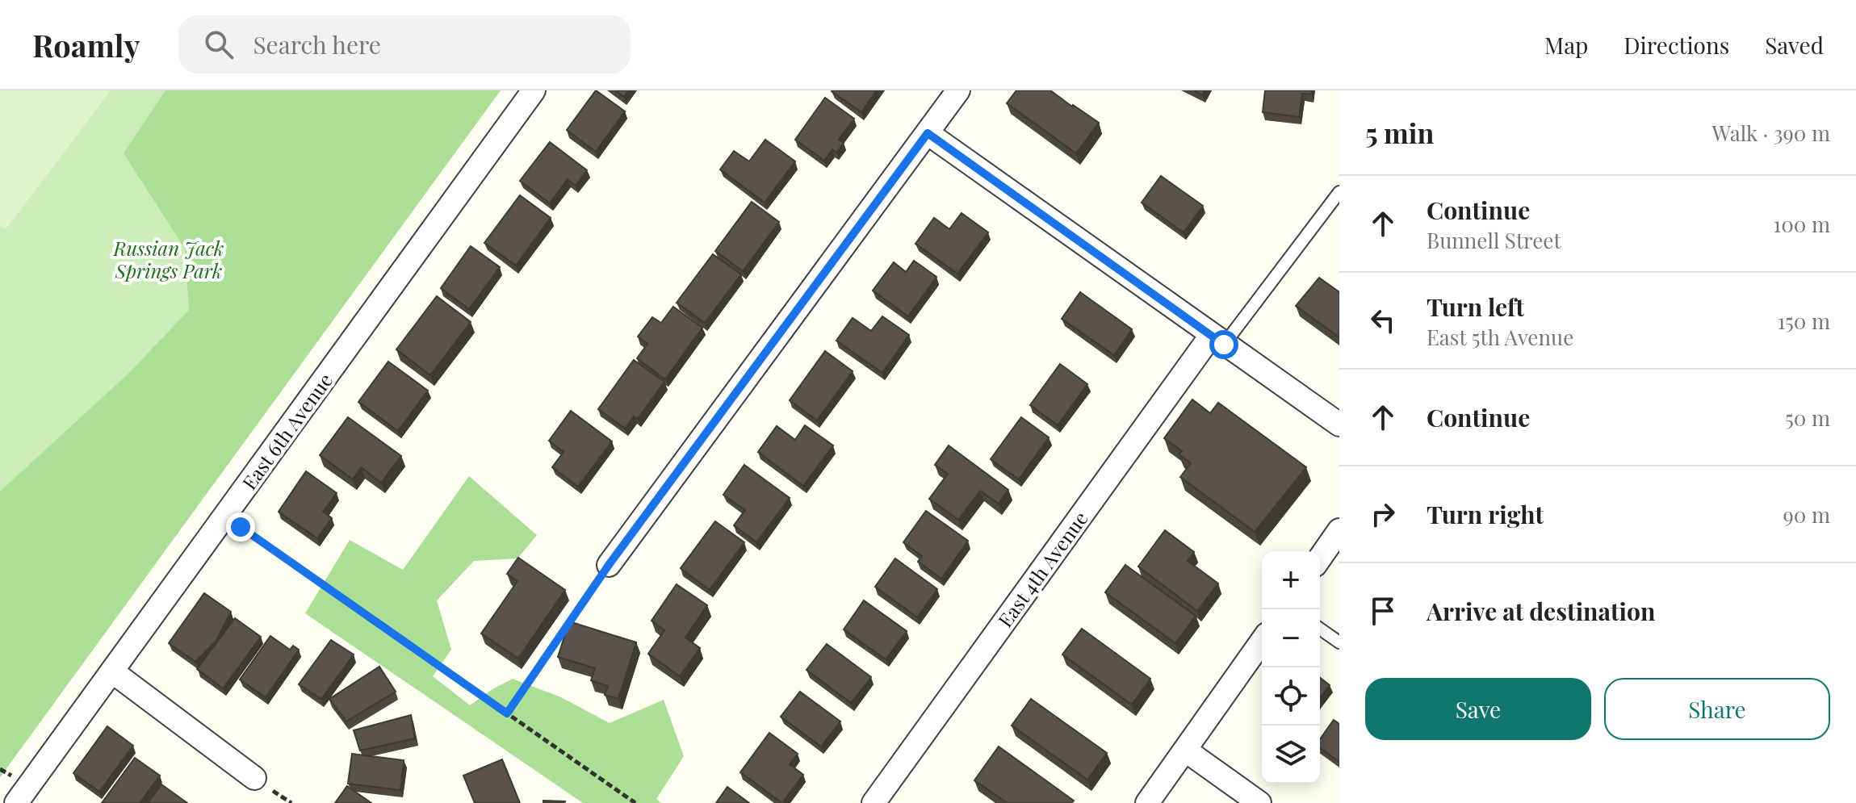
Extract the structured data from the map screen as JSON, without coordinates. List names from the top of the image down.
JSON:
{
  "streets": {
    "street": ["East 6th Avenue", "East 4th Avenue"]
  },
  "parks": ["Russian Jack Springs Park"],
  "page": {
    "header": "Roamly",
    "search": "Search here",
    "nav": ["Map", "Directions", "Saved"],
    "heading": ["5 min", "Walk · 390 m"],
    "list": [
      ["Continue", "Bunnell Street", "100 m"],
      ["Turn left", "East 5th Avenue", "150 m"],
      ["Continue", "50 m"],
      ["Turn right", "90 m"],
      "Arrive at destination"
    ],
    "map_buttons": ["+", "−"],
    "buttons": ["Save", "Share"]
  }
}
